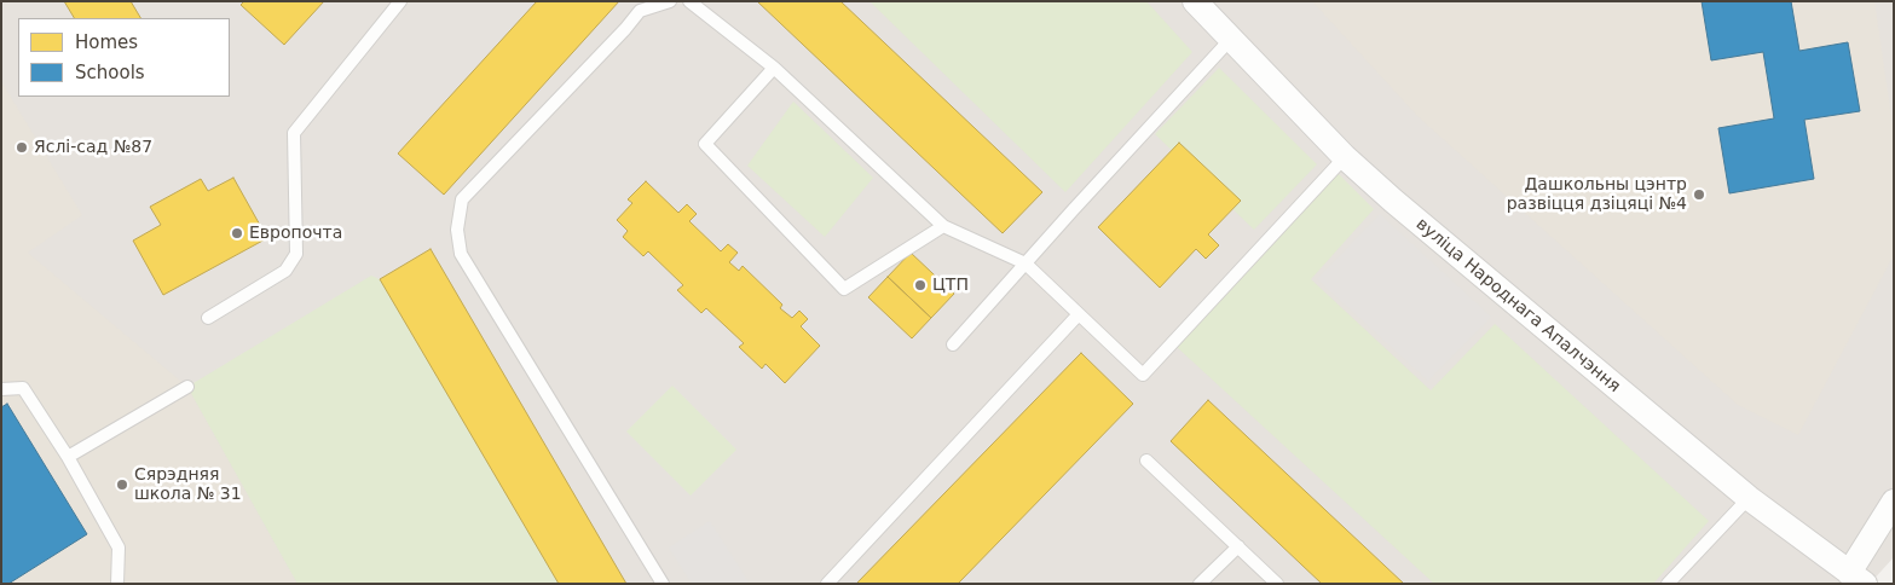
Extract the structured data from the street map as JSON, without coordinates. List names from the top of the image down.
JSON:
{
  "streets": {
    "street": ["вуліца Народнага Апалчэння"]
  },
  "places": [
    "Яслі-сад №87",
    "Дашкольны цэнтр развіцця дзіцяці №4",
    "Европочта",
    "ЦТП",
    "Сярэдняя школа № 31"
  ],
  "legend": ["Homes", "Schools"]
}
